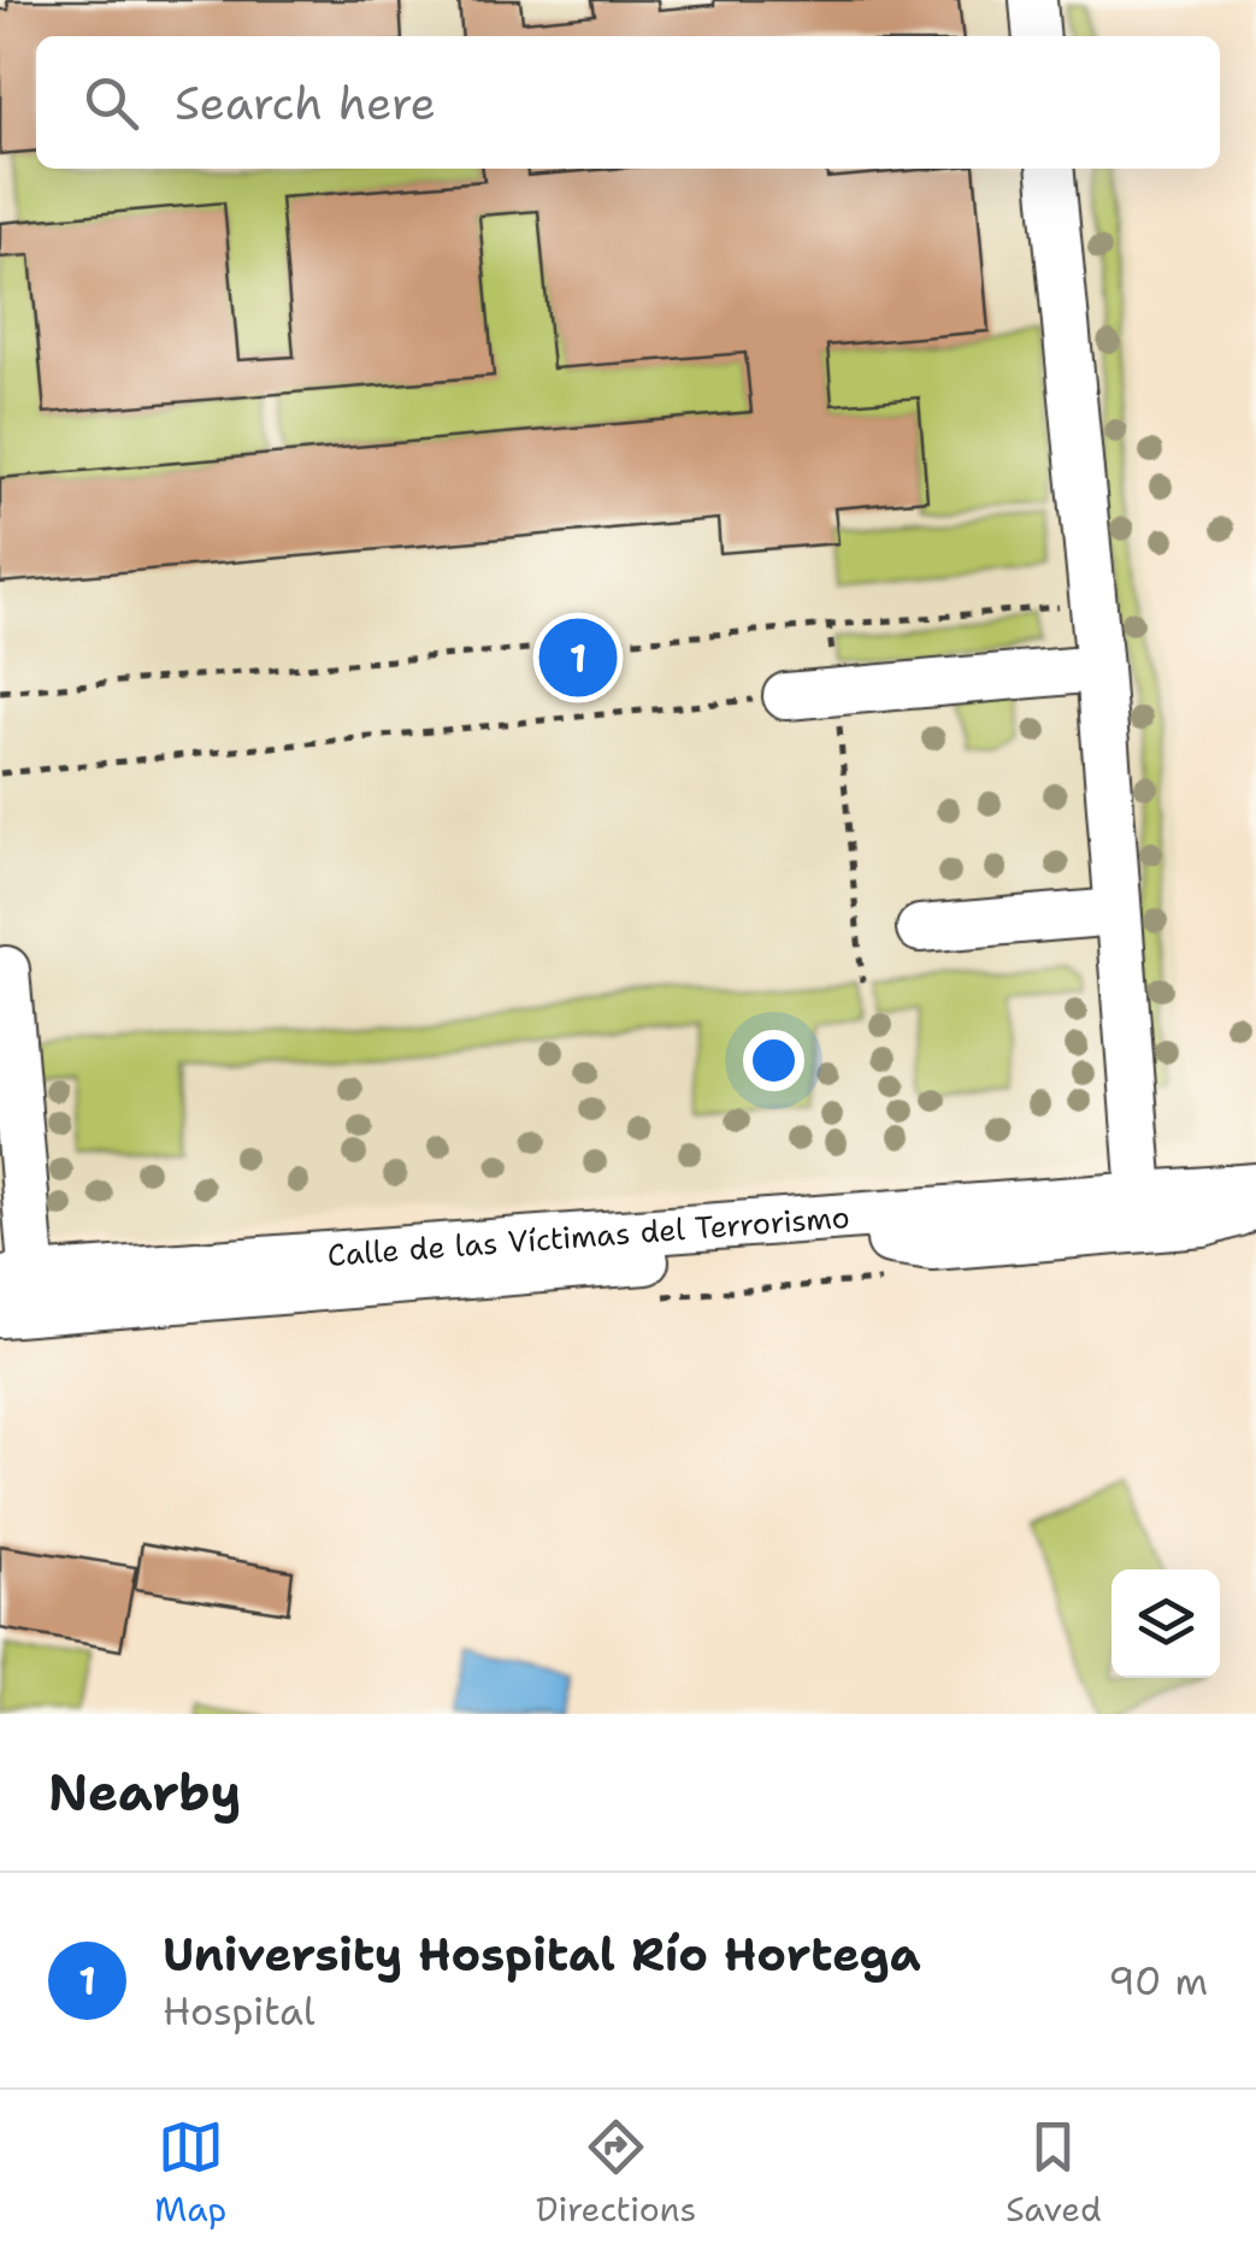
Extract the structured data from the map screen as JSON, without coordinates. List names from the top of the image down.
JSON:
{
  "streets": {
    "street": ["Calle de las Víctimas del Terrorismo"]
  },
  "page": {
    "search": "Search here",
    "pins": "1",
    "heading": "Nearby",
    "list": [
      {
        "mark": "1",
        "name": "University Hospital Río Hortega",
        "note": "Hospital",
        "value": "90 m"
      }
    ],
    "nav": ["Map", "Directions", "Saved"]
  }
}
